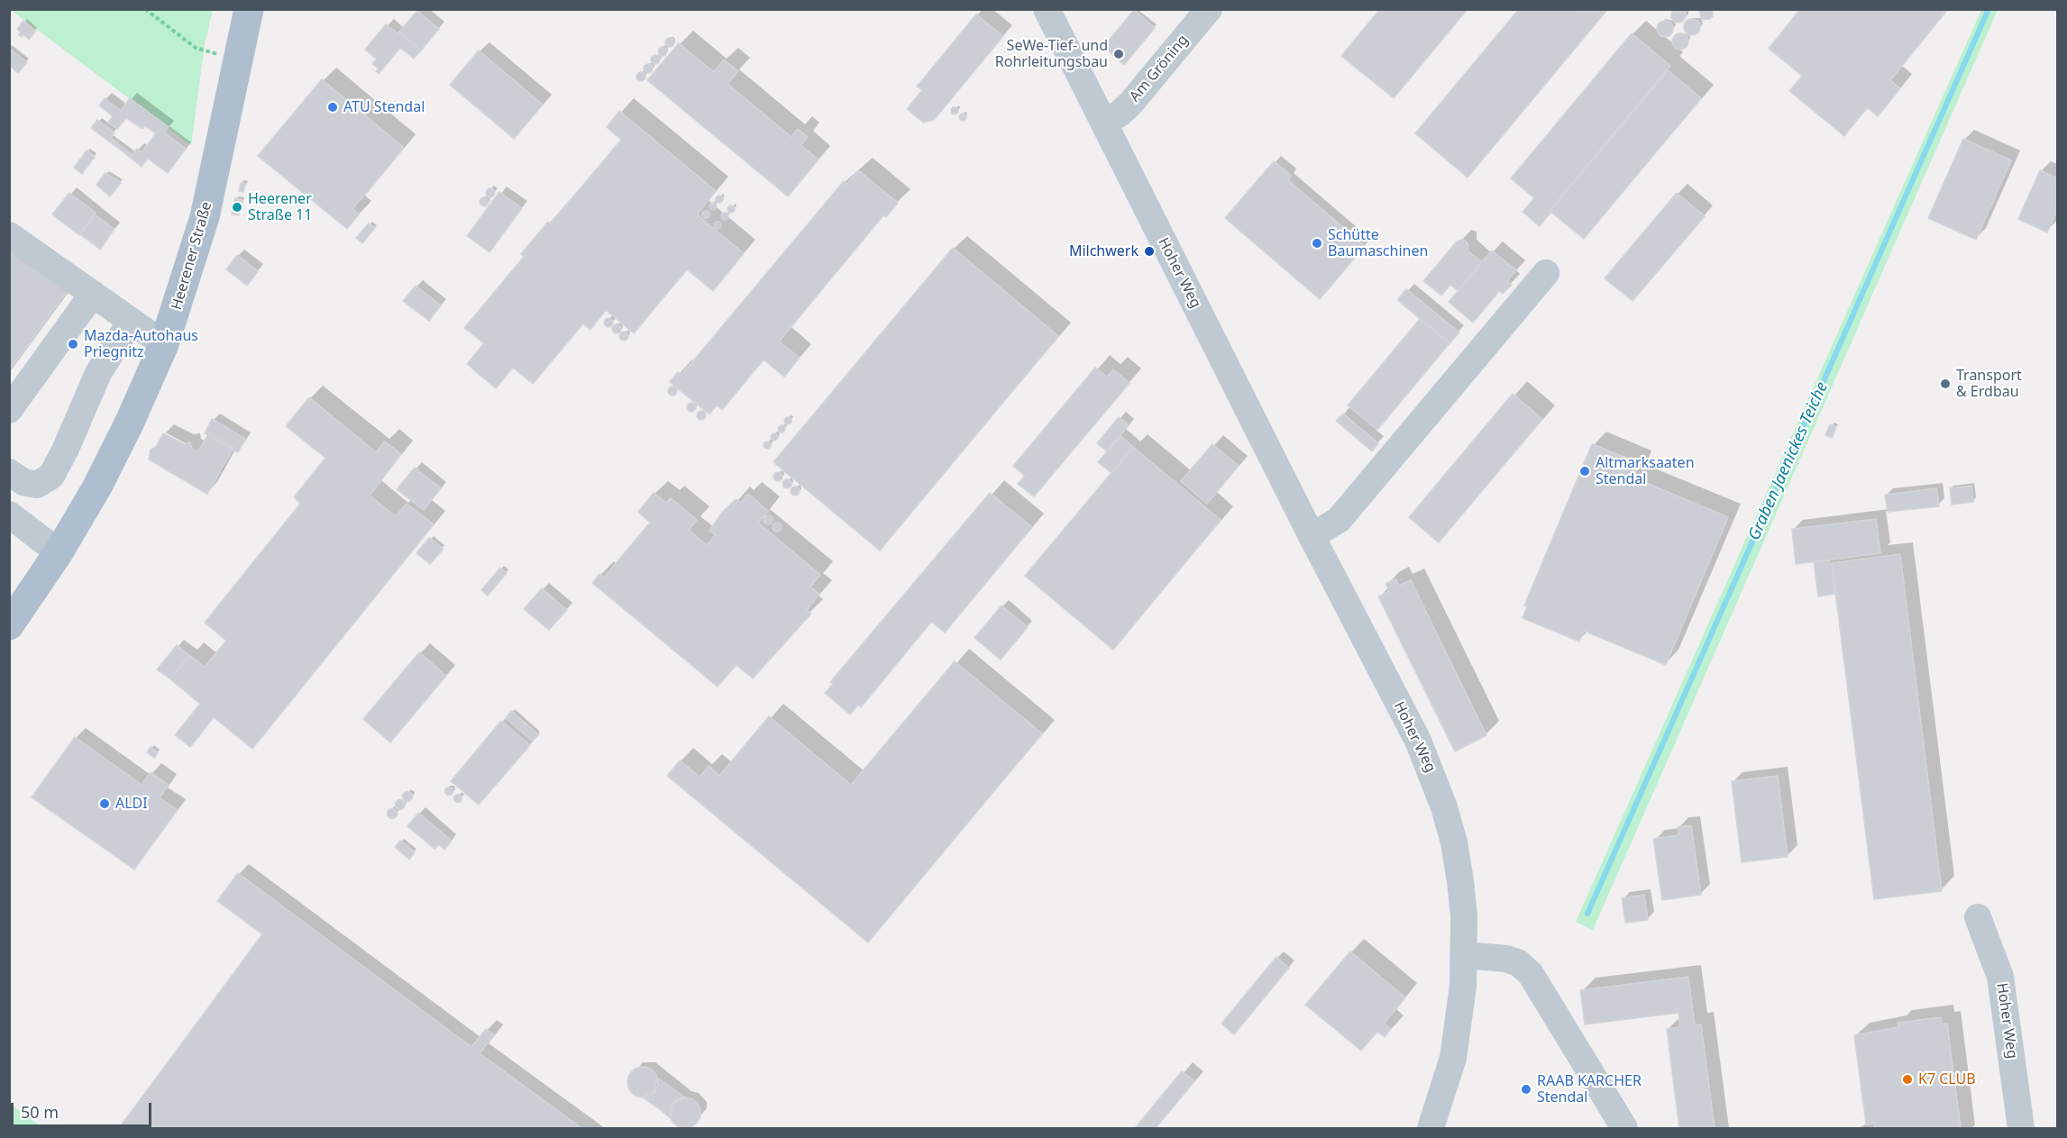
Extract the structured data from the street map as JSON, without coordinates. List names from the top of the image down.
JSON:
{
  "streets": {
    "main road": ["Heerener Straße"],
    "street": ["Am Gröning", "Hoher Weg"]
  },
  "crossings": [
    ["Am Gröning", "Hoher Weg"]
  ],
  "water": ["Graben Jaenickes Teiche"],
  "places": [
    "SeWe-Tief- und Rohrleitungsbau",
    "ATU Stendal",
    "Heerener Straße 11",
    "Schütte Baumaschinen",
    "Milchwerk",
    "Mazda-Autohaus Priegnitz",
    "Transport & Erdbau",
    "Altmarksaaten Stendal",
    "ALDI",
    "K7 CLUB",
    "RAAB KARCHER Stendal"
  ],
  "scale_bar": "50 m"
}
